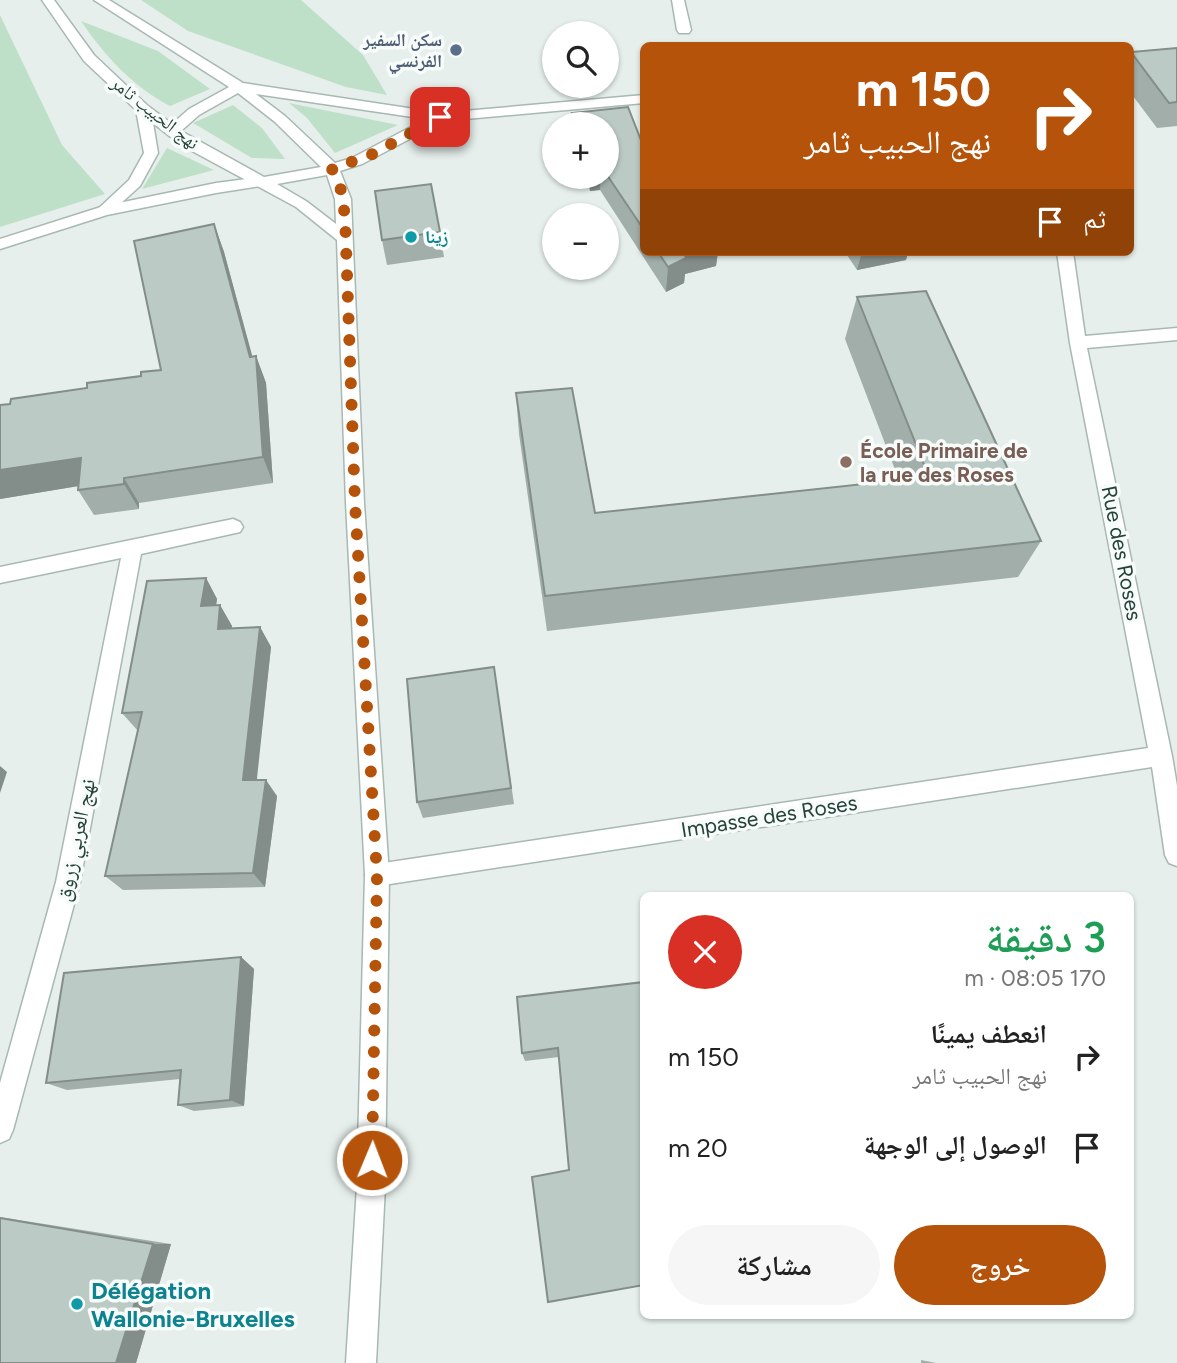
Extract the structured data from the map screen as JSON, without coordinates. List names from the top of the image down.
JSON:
{
  "streets": {
    "street": [
      "نهج الحبيب ثامر",
      "Rue des Roses",
      "Impasse des Roses",
      "نهج العربي زروق"
    ]
  },
  "crossings": [
    ["Rue des Roses", "Impasse des Roses"]
  ],
  "places": [
    "سكن السفير الفرنسي",
    "زينا",
    "École Primaire de la rue des Roses",
    "Délégation Wallonie-Bruxelles"
  ],
  "page": {
    "map_buttons": ["+", "−"],
    "turn": ["150 m", "نهج الحبيب ثامر"],
    "then": "ثم",
    "heading": ["3 دقيقة", "170 m · 08:05"],
    "list": [
      {
        "name": "انعطف يمينًا",
        "note": "نهج الحبيب ثامر",
        "value": "150 m"
      },
      {
        "name": "الوصول إلى الوجهة",
        "value": "20 m"
      }
    ],
    "buttons": ["خروج", "مشاركة"]
  }
}
